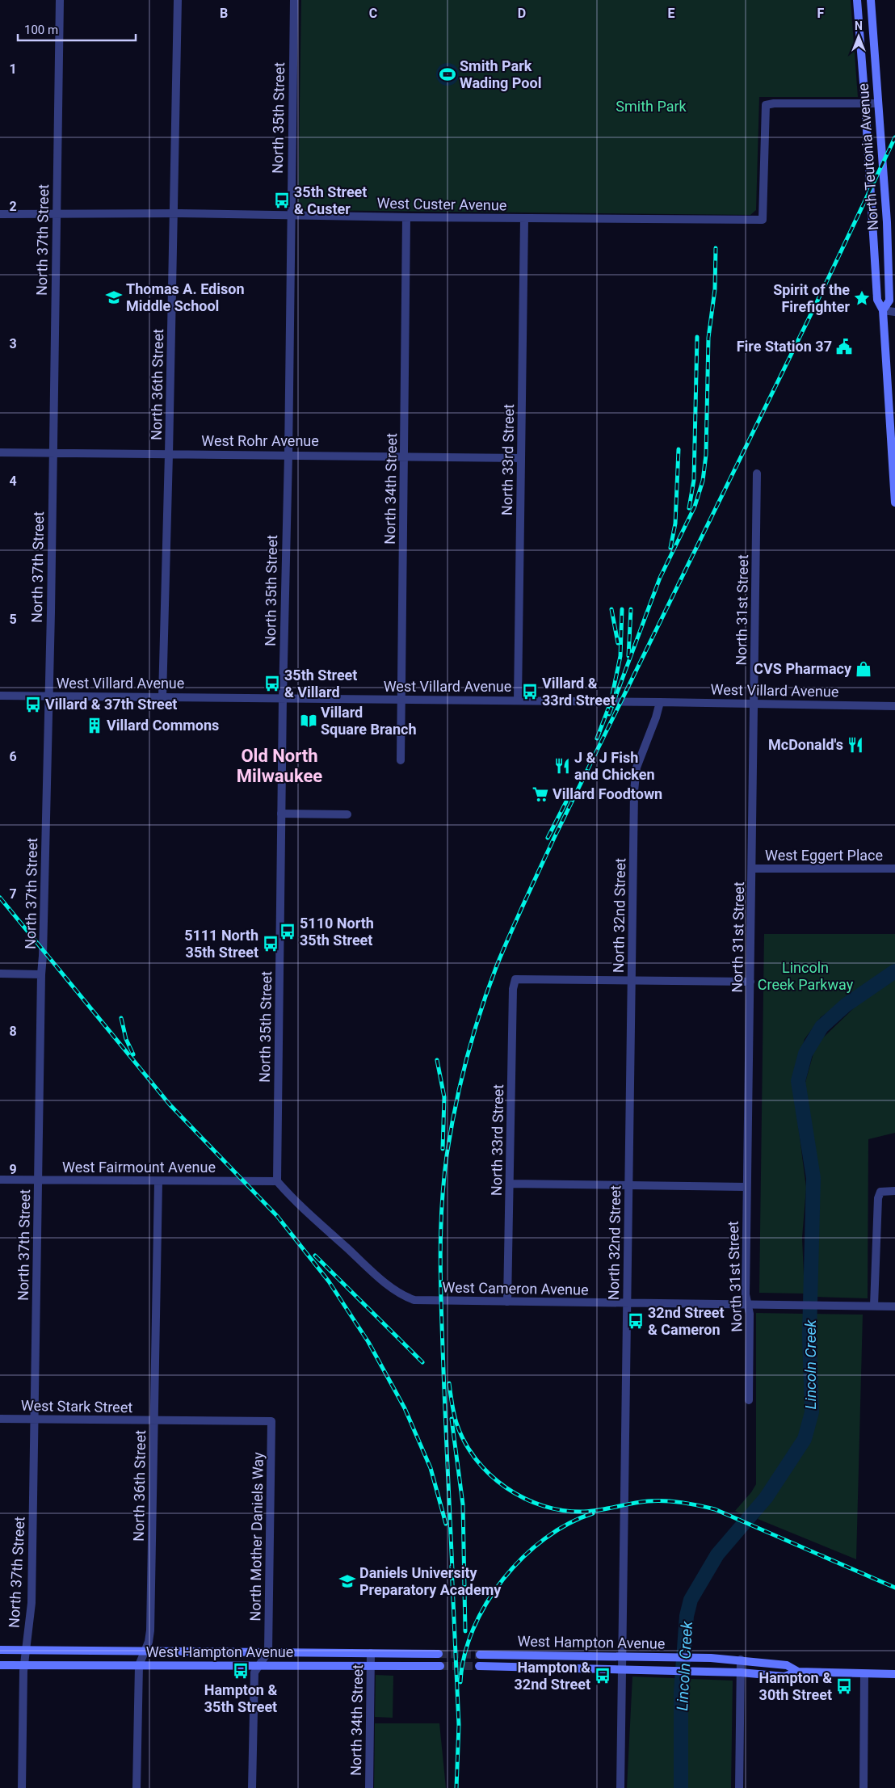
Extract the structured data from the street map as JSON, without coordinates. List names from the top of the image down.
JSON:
{
  "streets": {
    "main road": ["North Teutonia Avenue", "West Hampton Avenue"],
    "street": [
      "North 35th Street",
      "West Custer Avenue",
      "North 37th Street",
      "North 36th Street",
      "West Rohr Avenue",
      "North 33rd Street",
      "North 34th Street",
      "North 31st Street",
      "West Villard Avenue",
      "West Eggert Place",
      "North 32nd Street",
      "West Fairmount Avenue",
      "West Cameron Avenue",
      "West Stark Street",
      "North Mother Daniels Way"
    ]
  },
  "crossings": [
    ["North 35th Street", "West Custer Avenue"],
    ["North 35th Street", "West Rohr Avenue"],
    ["North 35th Street", "West Villard Avenue"],
    ["North 35th Street", "West Fairmount Avenue"],
    ["North 35th Street", "West Cameron Avenue"],
    ["North Teutonia Avenue", "West Custer Avenue"],
    ["West Custer Avenue", "North 37th Street"],
    ["West Custer Avenue", "North 36th Street"],
    ["West Custer Avenue", "North 33rd Street"],
    ["West Custer Avenue", "North 34th Street"],
    ["North 37th Street", "West Rohr Avenue"],
    ["North 37th Street", "West Villard Avenue"],
    ["North 37th Street", "West Fairmount Avenue"],
    ["North 37th Street", "West Stark Street"],
    ["North 37th Street", "West Hampton Avenue"],
    ["North 36th Street", "West Rohr Avenue"],
    ["North 36th Street", "West Villard Avenue"],
    ["North 36th Street", "West Fairmount Avenue"],
    ["North 36th Street", "West Stark Street"],
    ["North 36th Street", "West Hampton Avenue"],
    ["West Rohr Avenue", "North 33rd Street"],
    ["West Rohr Avenue", "North 34th Street"],
    ["North 33rd Street", "West Villard Avenue"],
    ["North 33rd Street", "North 32nd Street"],
    ["North 33rd Street", "West Cameron Avenue"],
    ["North 34th Street", "West Villard Avenue"],
    ["North 34th Street", "West Hampton Avenue"],
    ["North 31st Street", "West Villard Avenue"],
    ["North 31st Street", "West Eggert Place"],
    ["North 31st Street", "West Cameron Avenue"],
    ["West Villard Avenue", "North 32nd Street"],
    ["North 32nd Street", "West Cameron Avenue"],
    ["North 32nd Street", "West Hampton Avenue"],
    ["West Fairmount Avenue", "West Cameron Avenue"],
    ["West Stark Street", "North Mother Daniels Way"],
    ["North Mother Daniels Way", "West Hampton Avenue"]
  ],
  "districts": ["Old North Milwaukee"],
  "water": ["Lincoln Creek"],
  "parks": ["Smith Park", "Lincoln Creek Parkway"],
  "places": {
    "sports": ["Smith Park Wading Pool"],
    "bus stop": [
      "35th Street & Custer",
      "35th Street & Villard",
      "Villard & 33rd Street",
      "Villard & 37th Street",
      "5110 North 35th Street",
      "5111 North 35th Street",
      "32nd Street & Cameron",
      "Hampton & 35th Street",
      "Hampton & 32nd Street",
      "Hampton & 30th Street"
    ],
    "school or university": ["Thomas A. Edison Middle School", "Daniels University Preparatory Academy"],
    "place": ["Spirit of the Firefighter"],
    "public building": ["Fire Station 37"],
    "shop": ["CVS Pharmacy"],
    "library": ["Villard Square Branch"],
    "building": ["Villard Commons"],
    "restaurant": ["McDonald's", "J & J Fish and Chicken"],
    "supermarket": ["Villard Foodtown"]
  },
  "scale_bar": "100 m",
  "north": "top",
  "grid": {
    "columns": [
      "B",
      "C",
      "D",
      "E",
      "F"
    ],
    "rows": [
      "1",
      "2",
      "3",
      "4",
      "5",
      "6",
      "7",
      "8",
      "9"
    ]
  }
}
